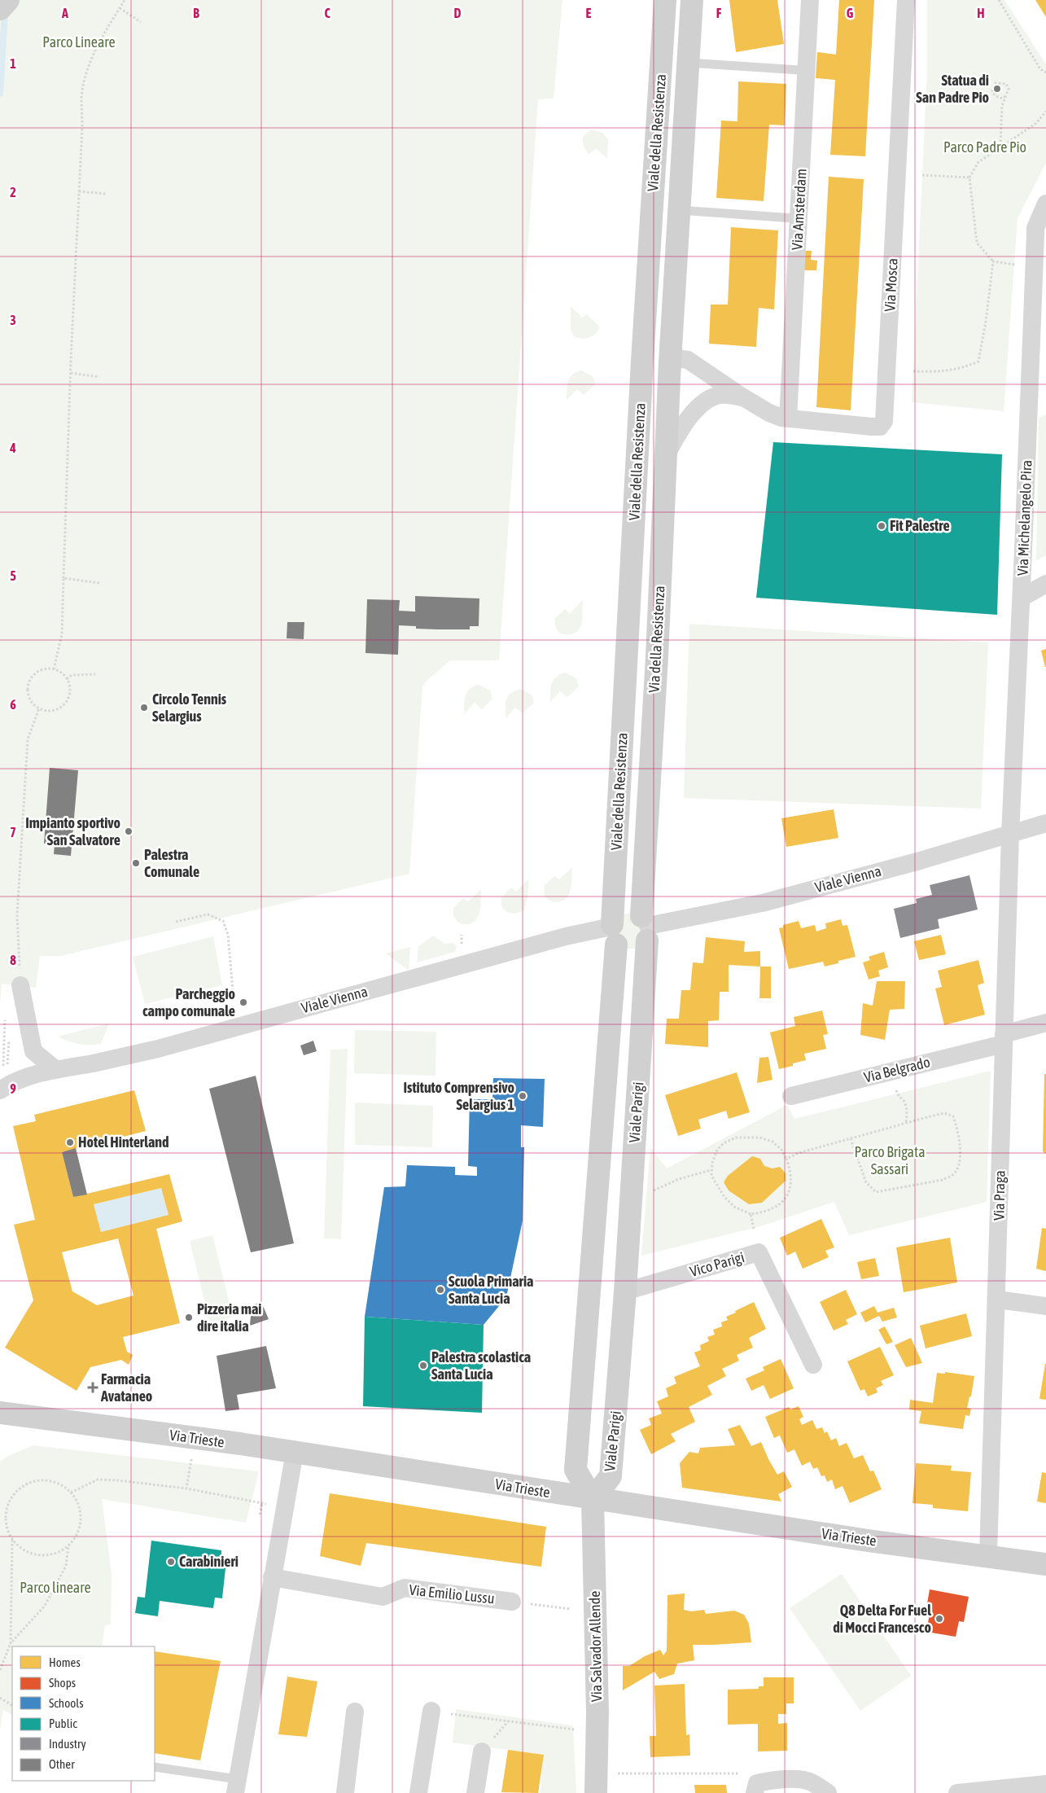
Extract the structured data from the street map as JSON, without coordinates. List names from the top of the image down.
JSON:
{
  "streets": {
    "street": [
      "Viale della Resistenza",
      "Via Amsterdam",
      "Via Mosca",
      "Via Michelangelo Pira",
      "Via della Resistenza",
      "Viale Vienna",
      "Via Belgrado",
      "Viale Parigi",
      "Via Praga",
      "Vico Parigi",
      "Via Trieste",
      "Via Emilio Lussu",
      "Via Salvador Allende"
    ]
  },
  "crossings": [
    ["Viale della Resistenza", "Via Mosca"],
    ["Viale della Resistenza", "Via della Resistenza"],
    ["Viale della Resistenza", "Viale Vienna"],
    ["Viale della Resistenza", "Viale Parigi"],
    ["Via Amsterdam", "Via Mosca"],
    ["Via Mosca", "Via della Resistenza"],
    ["Via Michelangelo Pira", "Viale Vienna"],
    ["Via Michelangelo Pira", "Via Praga"],
    ["Via della Resistenza", "Viale Vienna"],
    ["Via della Resistenza", "Viale Parigi"],
    ["Viale Vienna", "Viale Parigi"],
    ["Viale Vienna", "Via Praga"],
    ["Via Belgrado", "Via Praga"],
    ["Viale Parigi", "Vico Parigi"],
    ["Viale Parigi", "Via Trieste"],
    ["Viale Parigi", "Via Salvador Allende"],
    ["Via Praga", "Via Trieste"],
    ["Via Trieste", "Via Salvador Allende"]
  ],
  "parks": [
    "Parco Lineare",
    "Parco Padre Pio",
    "Parco Brigata Sassari",
    "Parco lineare"
  ],
  "places": {
    "other": [
      "Statua di San Padre Pio",
      "Fit Palestre",
      "Circolo Tennis Selargius",
      "Impianto sportivo San Salvatore",
      "Palestra Comunale",
      "Parcheggio campo comunale",
      "Istituto Comprensivo Selargius 1",
      "Hotel Hinterland",
      "Scuola Primaria Santa Lucia",
      "Pizzeria mai dire italia",
      "Palestra scolastica Santa Lucia",
      "Carabinieri",
      "Q8 Delta For Fuel di Mocci Francesco"
    ],
    "health": ["Farmacia Avataneo"]
  },
  "legend": [
    "Homes",
    "Shops",
    "Schools",
    "Public",
    "Industry",
    "Other"
  ],
  "grid": {
    "columns": [
      "A",
      "B",
      "C",
      "D",
      "E",
      "F",
      "G",
      "H"
    ],
    "rows": [
      "1",
      "2",
      "3",
      "4",
      "5",
      "6",
      "7",
      "8",
      "9"
    ]
  }
}
